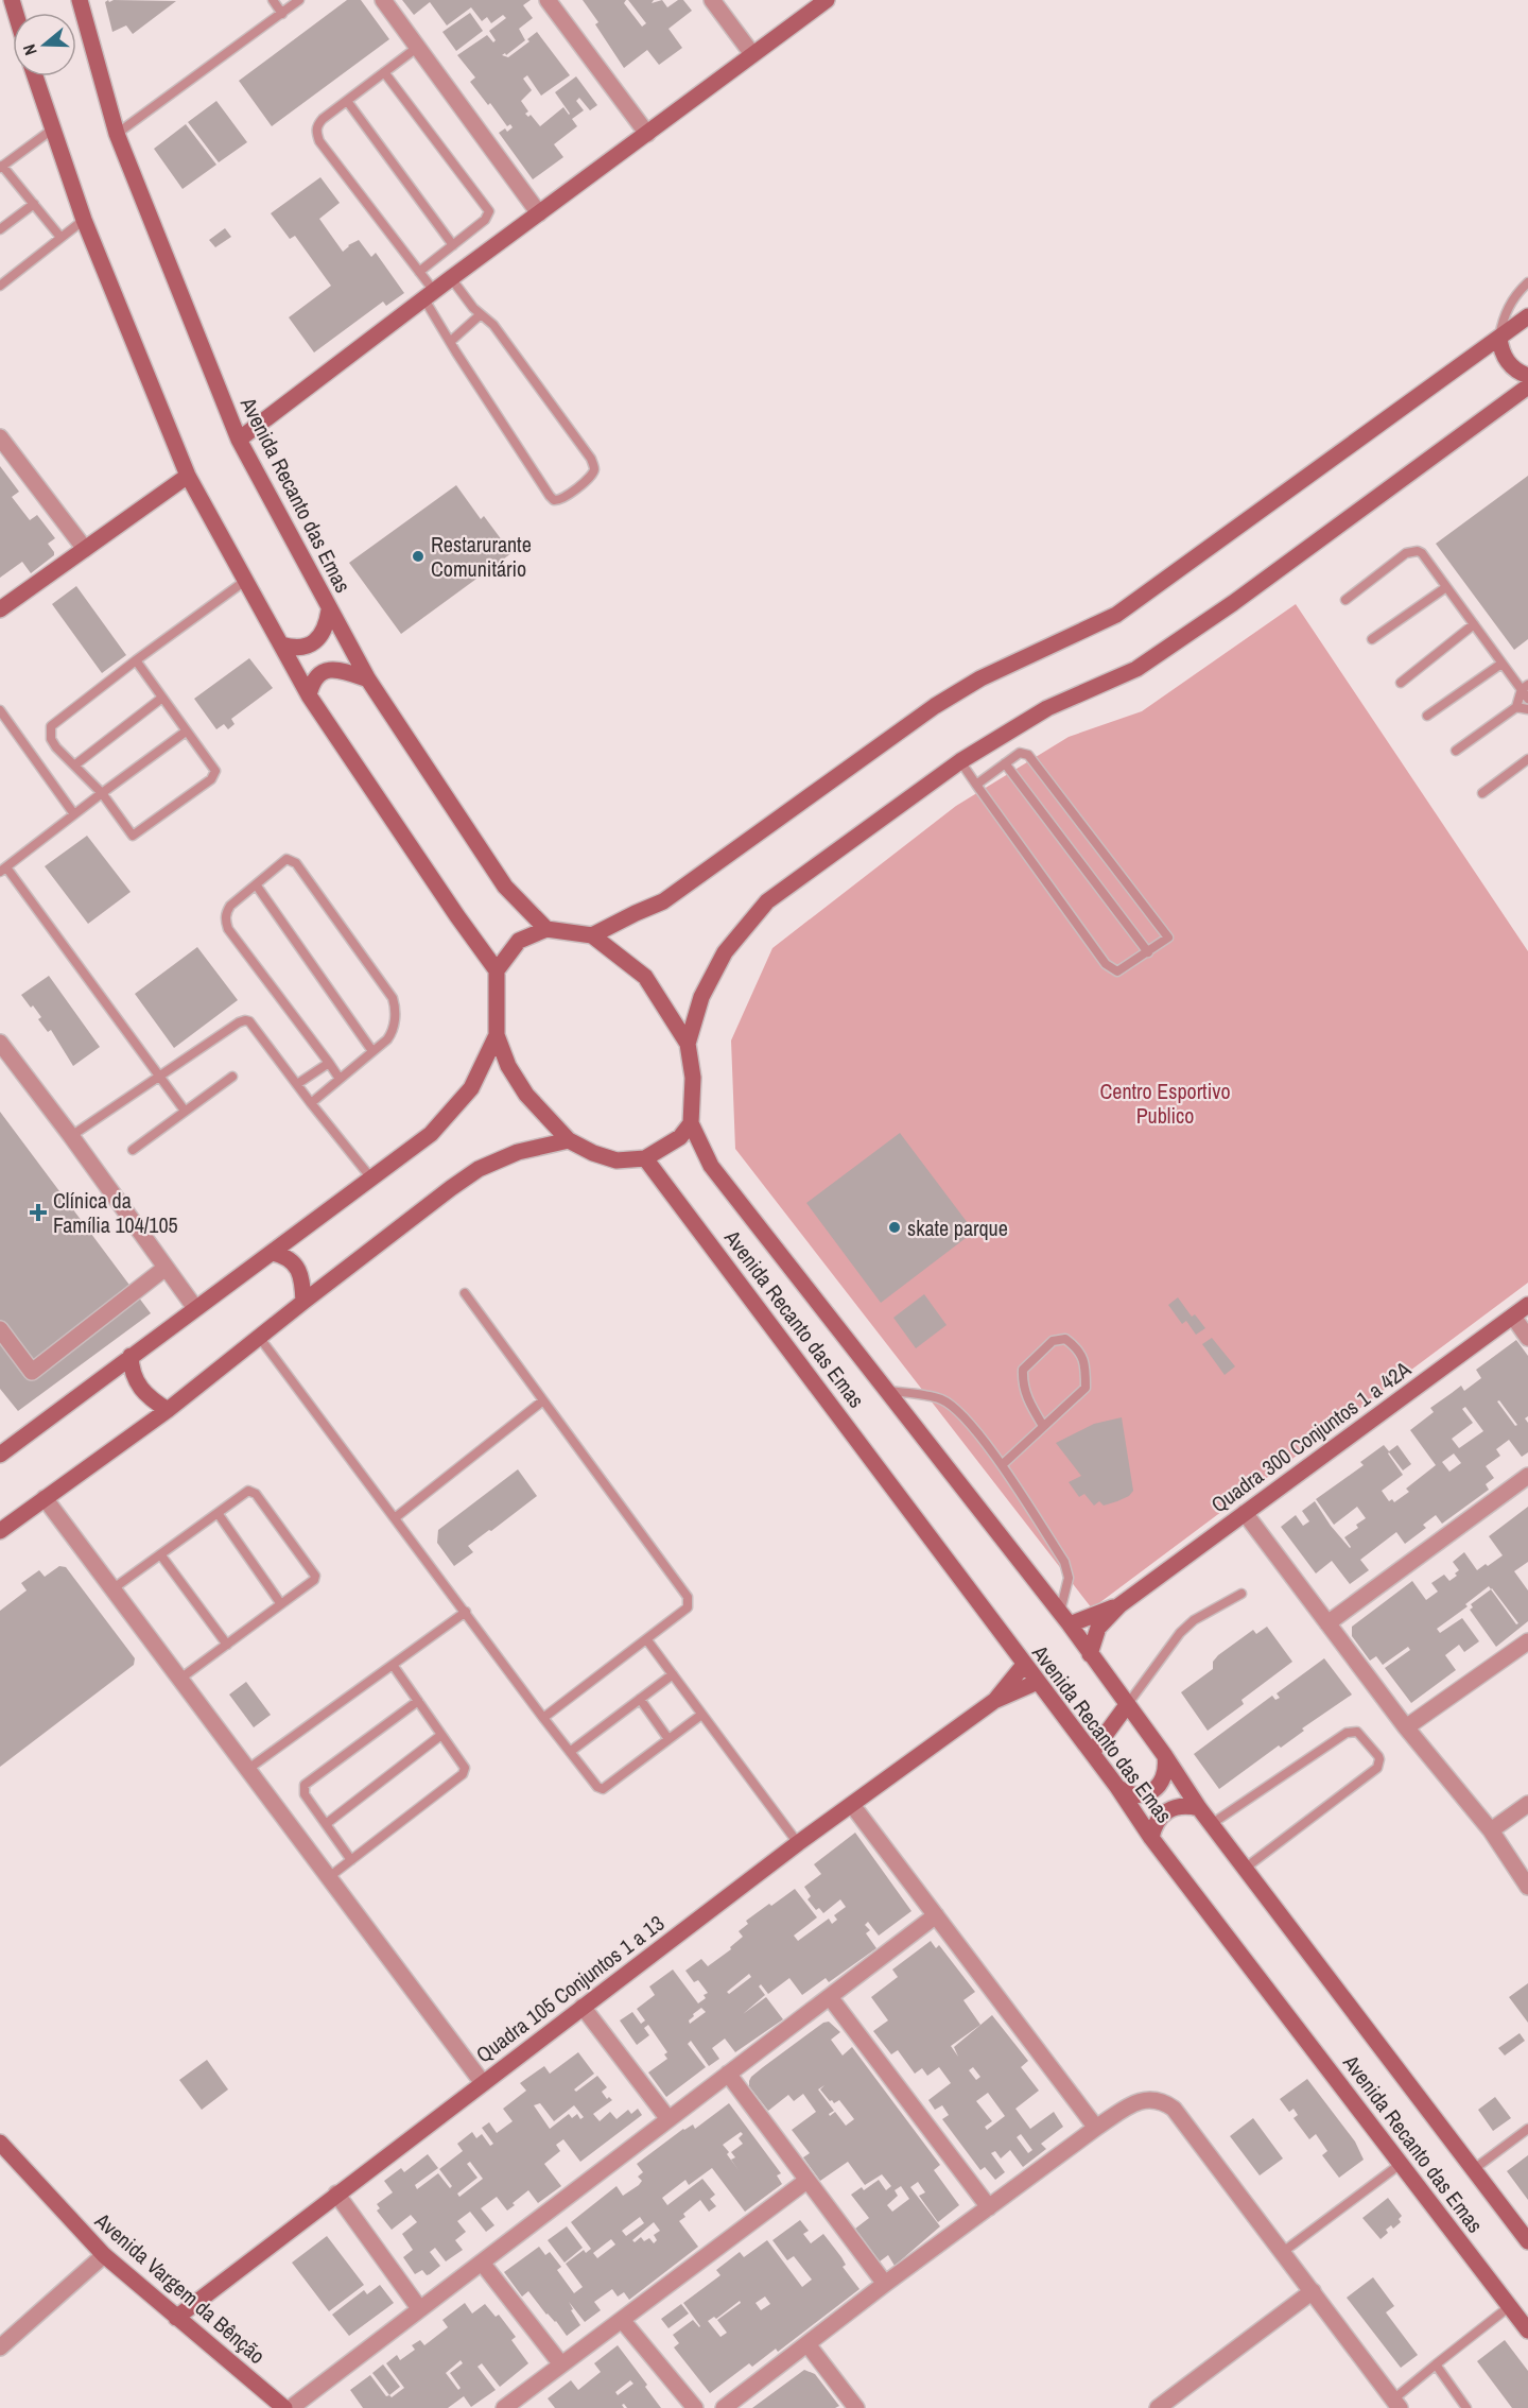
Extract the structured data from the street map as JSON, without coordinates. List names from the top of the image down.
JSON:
{
  "streets": {
    "main road": [
      "Avenida Recanto das Emas",
      "Quadra 300 Conjuntos 1 a 42A",
      "Quadra 105 Conjuntos 1 a 13",
      "Avenida Vargem da Bênção"
    ]
  },
  "crossings": [
    ["Avenida Recanto das Emas", "Quadra 300 Conjuntos 1 a 42A"],
    ["Avenida Recanto das Emas", "Quadra 105 Conjuntos 1 a 13"],
    ["Quadra 105 Conjuntos 1 a 13", "Avenida Vargem da Bênção"]
  ],
  "parks": ["Centro Esportivo Publico"],
  "places": {
    "other": ["Restarurante Comunitário", "skate parque"],
    "health": ["Clínica da Família 104/105"]
  },
  "north": "left"
}
